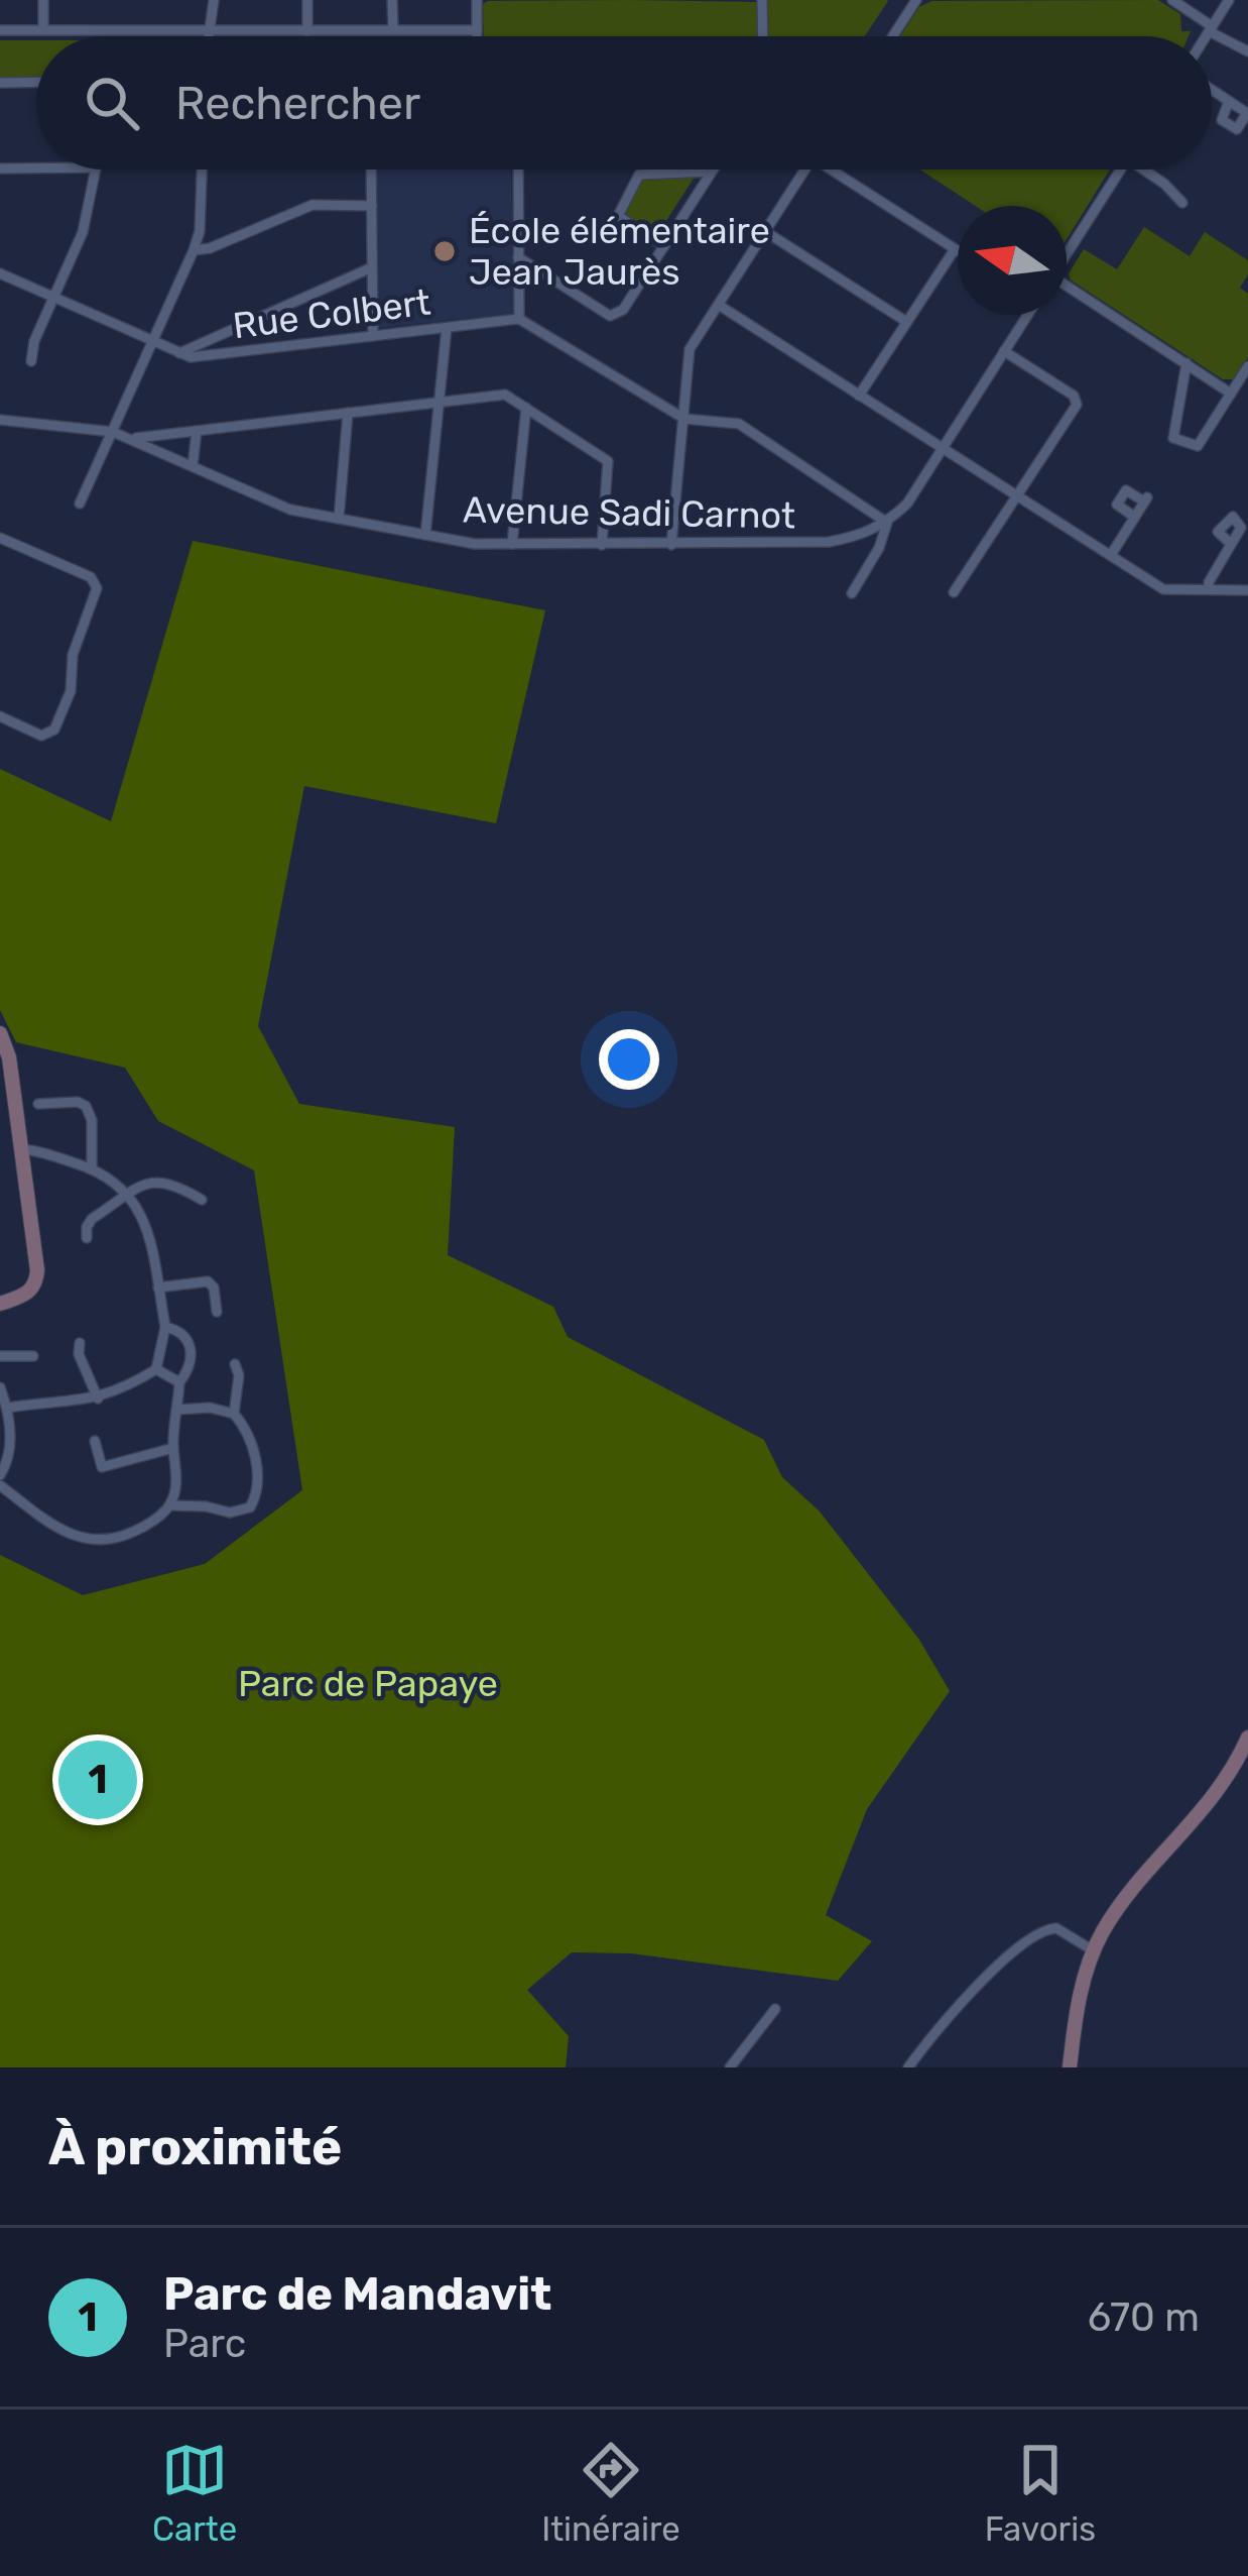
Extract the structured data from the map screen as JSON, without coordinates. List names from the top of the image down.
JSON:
{
  "streets": {
    "street": ["Rue Colbert", "Avenue Sadi Carnot"]
  },
  "parks": ["Parc de Papaye"],
  "places": ["École élémentaire Jean Jaurès"],
  "north": "left",
  "page": {
    "search": "Rechercher",
    "pins": "1",
    "heading": "À proximité",
    "list": [
      {
        "mark": "1",
        "name": "Parc de Mandavit",
        "note": "Parc",
        "value": "670 m"
      }
    ],
    "nav": ["Carte", "Itinéraire", "Favoris"]
  }
}
